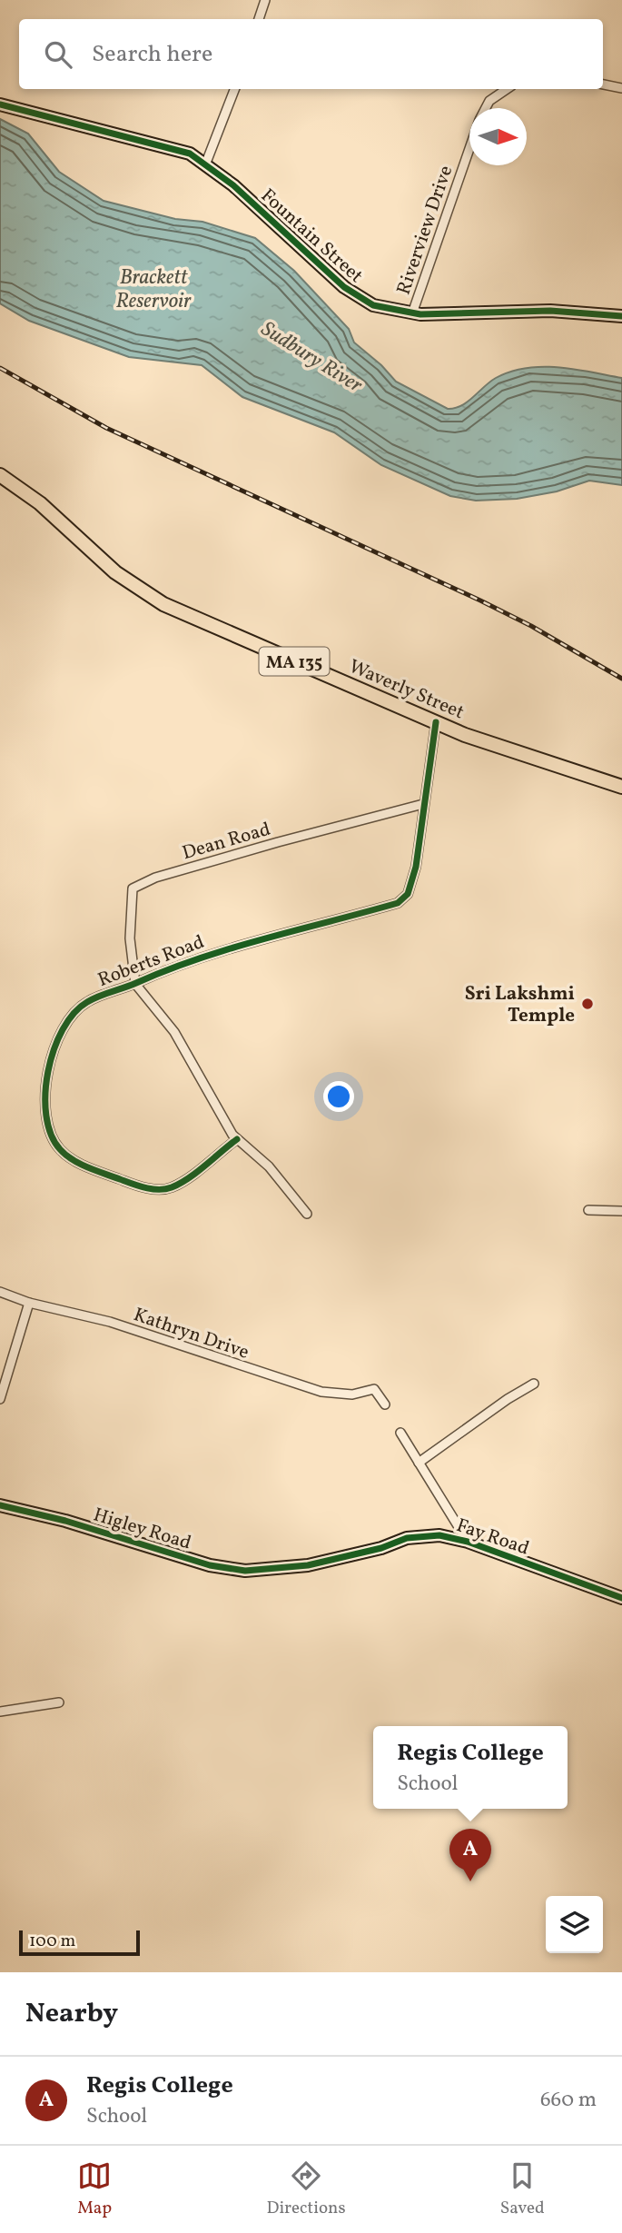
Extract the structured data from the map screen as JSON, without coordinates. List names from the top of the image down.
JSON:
{
  "streets": {
    "main road": ["MA 135", "Waverly Street"],
    "street": [
      "Riverview Drive",
      "Fountain Street",
      "Dean Road",
      "Roberts Road",
      "Kathryn Drive",
      "Higley Road",
      "Fay Road"
    ]
  },
  "crossings": [
    ["Riverview Drive", "Fountain Street"],
    ["Waverly Street", "Roberts Road"],
    ["Dean Road", "Roberts Road"],
    ["Higley Road", "Fay Road"]
  ],
  "water": ["Brackett Reservoir", "Sudbury River"],
  "places": ["Sri Lakshmi Temple"],
  "scale_bar": "100 m",
  "north": "right",
  "page": {
    "search": "Search here",
    "popup": ["Regis College", "School"],
    "pins": "A",
    "scale": "100 m",
    "heading": "Nearby",
    "list": [
      {
        "mark": "A",
        "name": "Regis College",
        "note": "School",
        "value": "660 m"
      }
    ],
    "nav": ["Map", "Directions", "Saved"]
  }
}
